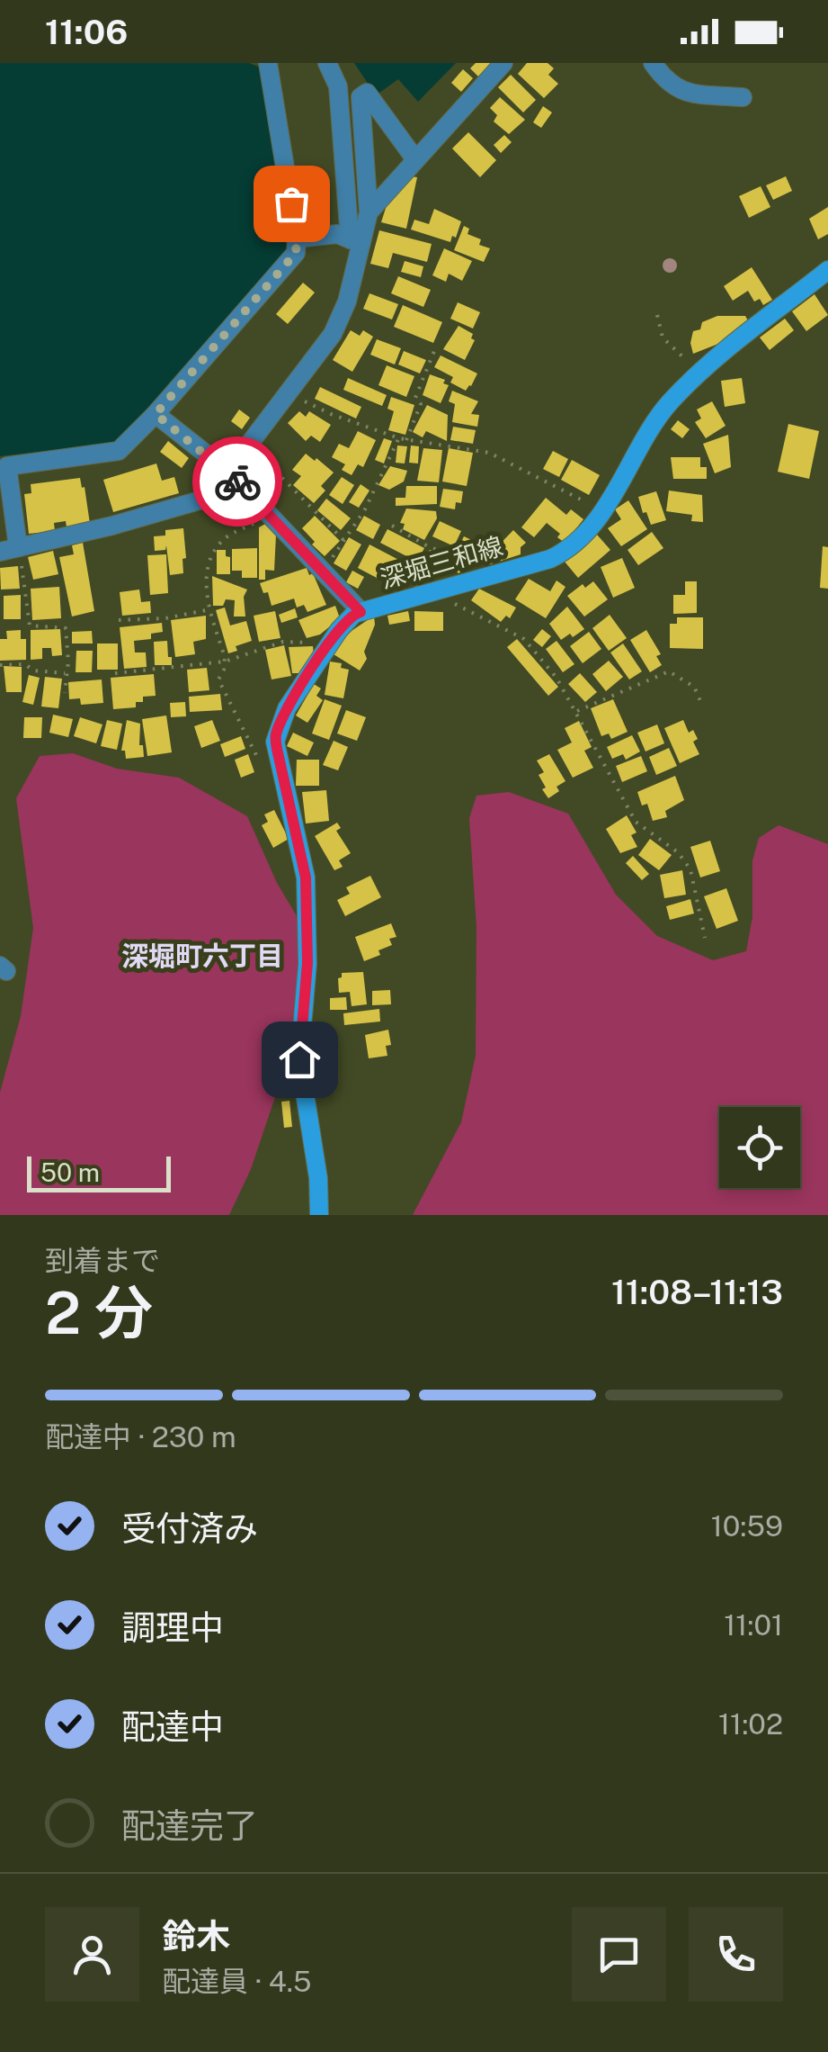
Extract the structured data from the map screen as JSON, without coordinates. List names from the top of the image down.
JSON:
{
  "streets": {
    "main road": ["深堀三和線"]
  },
  "districts": ["深堀町六丁目"],
  "scale_bar": "50 m",
  "page": {
    "status": "11:06",
    "scale": "50 m",
    "heading": ["2 分", "到着まで", "11:08–11:13"],
    "panel": ["鈴木", "配達員 · 4.5"],
    "bar": "配達中 · 230 m",
    "list": [
      ["受付済み", "10:59"],
      ["調理中", "11:01"],
      ["配達中", "11:02"],
      "配達完了"
    ]
  }
}
